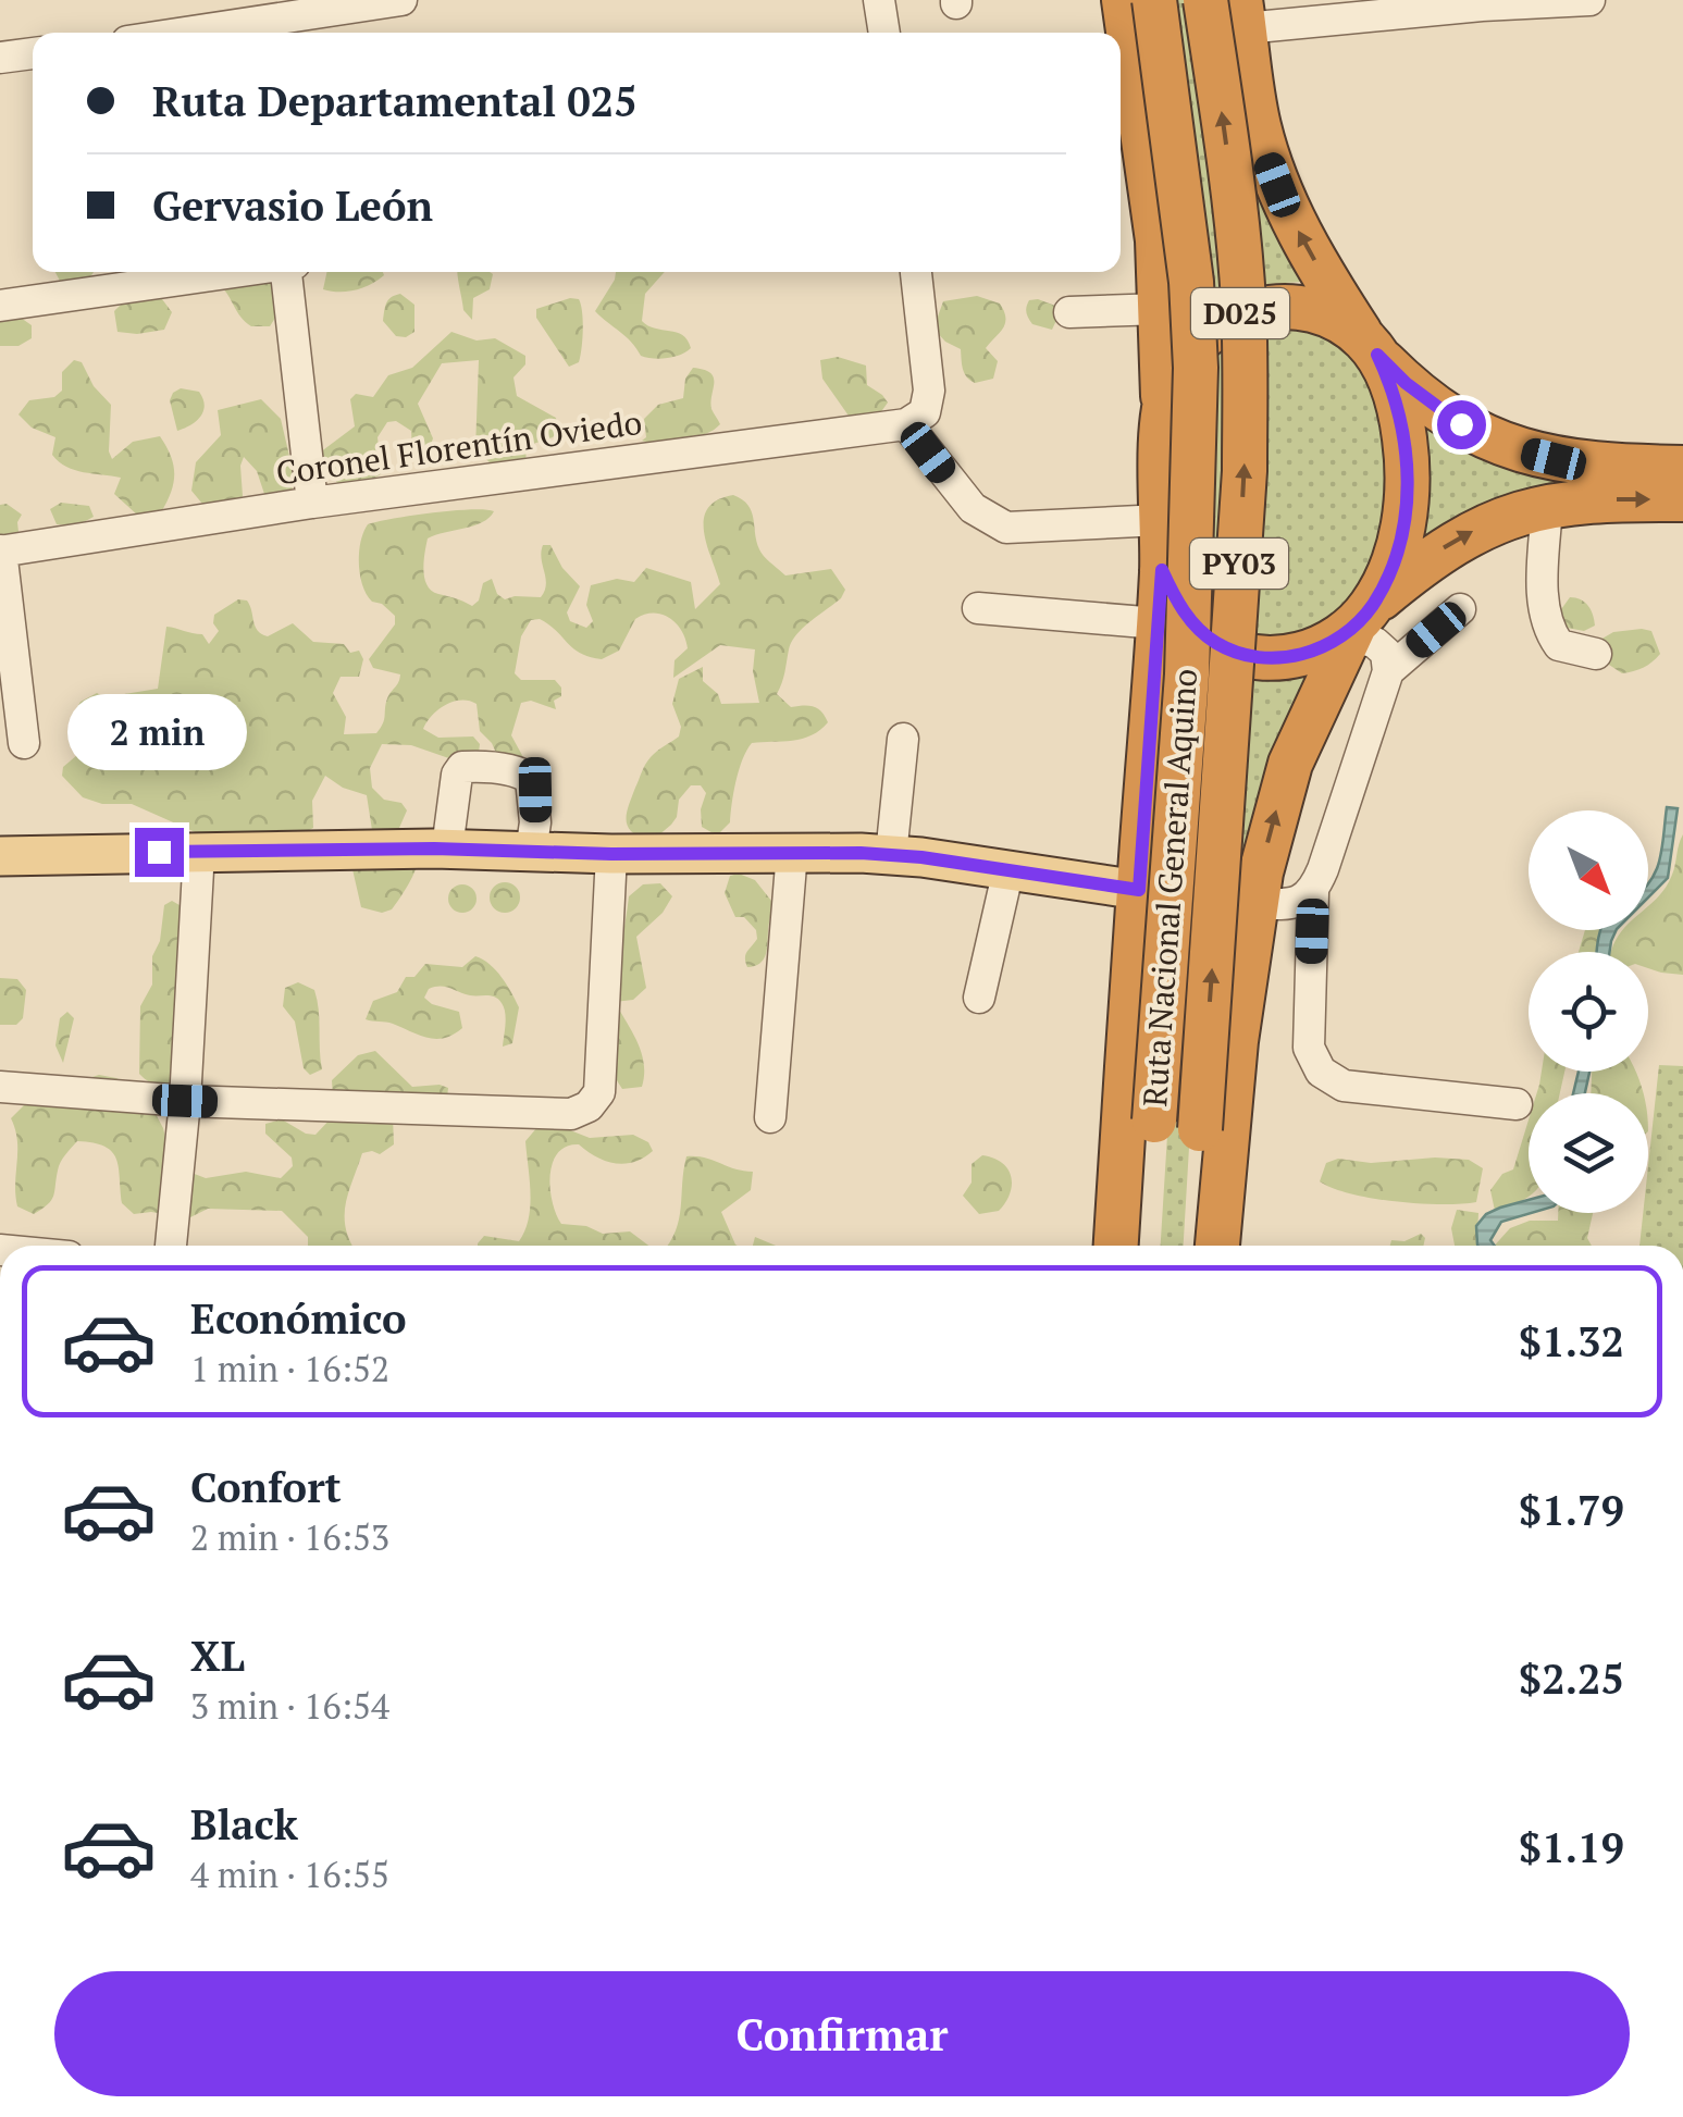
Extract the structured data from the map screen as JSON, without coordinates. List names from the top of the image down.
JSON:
{
  "streets": {
    "highway": ["D025", "PY03", "Ruta Nacional General Aquino"],
    "street": ["Coronel Florentín Oviedo"]
  },
  "crossings": [
    ["D025", "Ruta Nacional General Aquino"]
  ],
  "north": "bottom right",
  "page": {
    "banner": ["Ruta Departamental 025", "Gervasio León"],
    "bubble": "2 min",
    "list": [
      {
        "name": "Económico",
        "note": "1 min · 16:52",
        "value": "$1.32"
      },
      {
        "name": "Confort",
        "note": "2 min · 16:53",
        "value": "$1.79"
      },
      {
        "name": "XL",
        "note": "3 min · 16:54",
        "value": "$2.25"
      },
      {
        "name": "Black",
        "note": "4 min · 16:55",
        "value": "$1.19"
      }
    ],
    "buttons": "Confirmar"
  }
}
